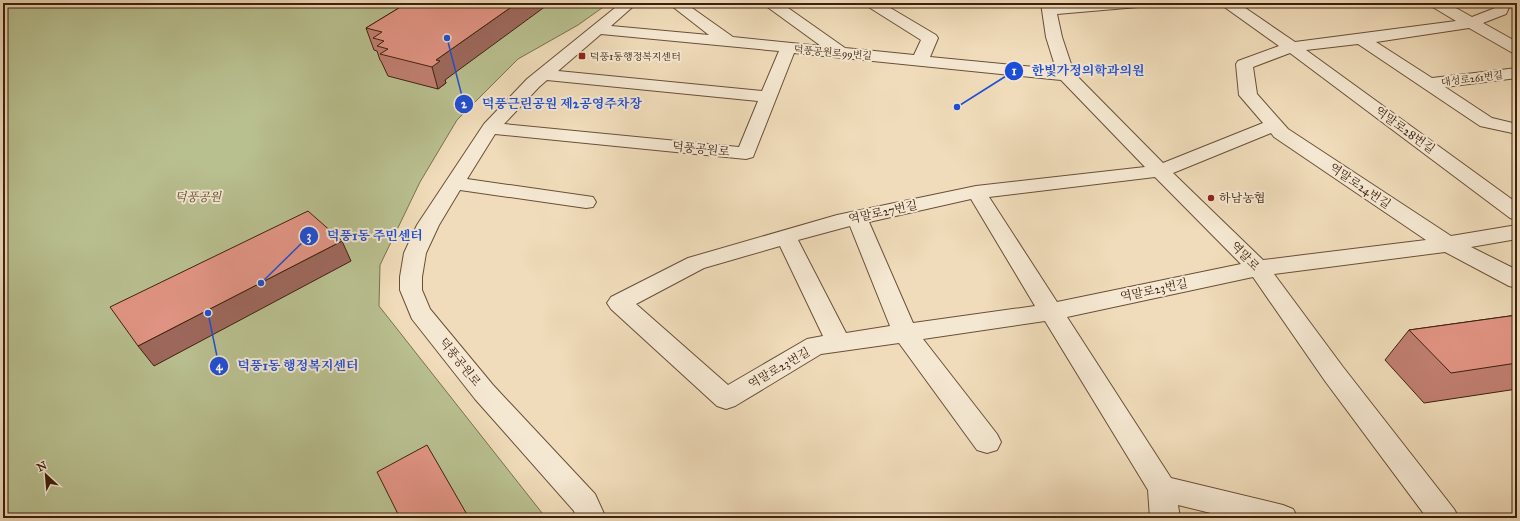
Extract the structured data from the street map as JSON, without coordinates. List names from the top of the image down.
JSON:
{
  "streets": {
    "street": [
      "덕풍공원로99번길",
      "대성로261번길",
      "역말로28번길",
      "덕풍공원로",
      "역말로24번길",
      "역말로27번길",
      "역말로",
      "역말로23번길"
    ]
  },
  "crossings": [
    ["덕풍공원로99번길", "덕풍공원로"],
    ["덕풍공원로99번길", "역말로"],
    ["역말로27번길", "역말로"],
    ["역말로27번길", "역말로23번길"],
    ["역말로", "역말로23번길"]
  ],
  "parks": ["덕풍공원"],
  "places": {
    "other": [
      "덕풍근린공원 제2공영주차장",
      "한빛가정의학과의원",
      "하남농협",
      "덕풍1동 주민센터",
      "덕풍1동 행정복지센터"
    ],
    "transit": ["덕풍1동행정복지센터"]
  },
  "north": "top left"
}
